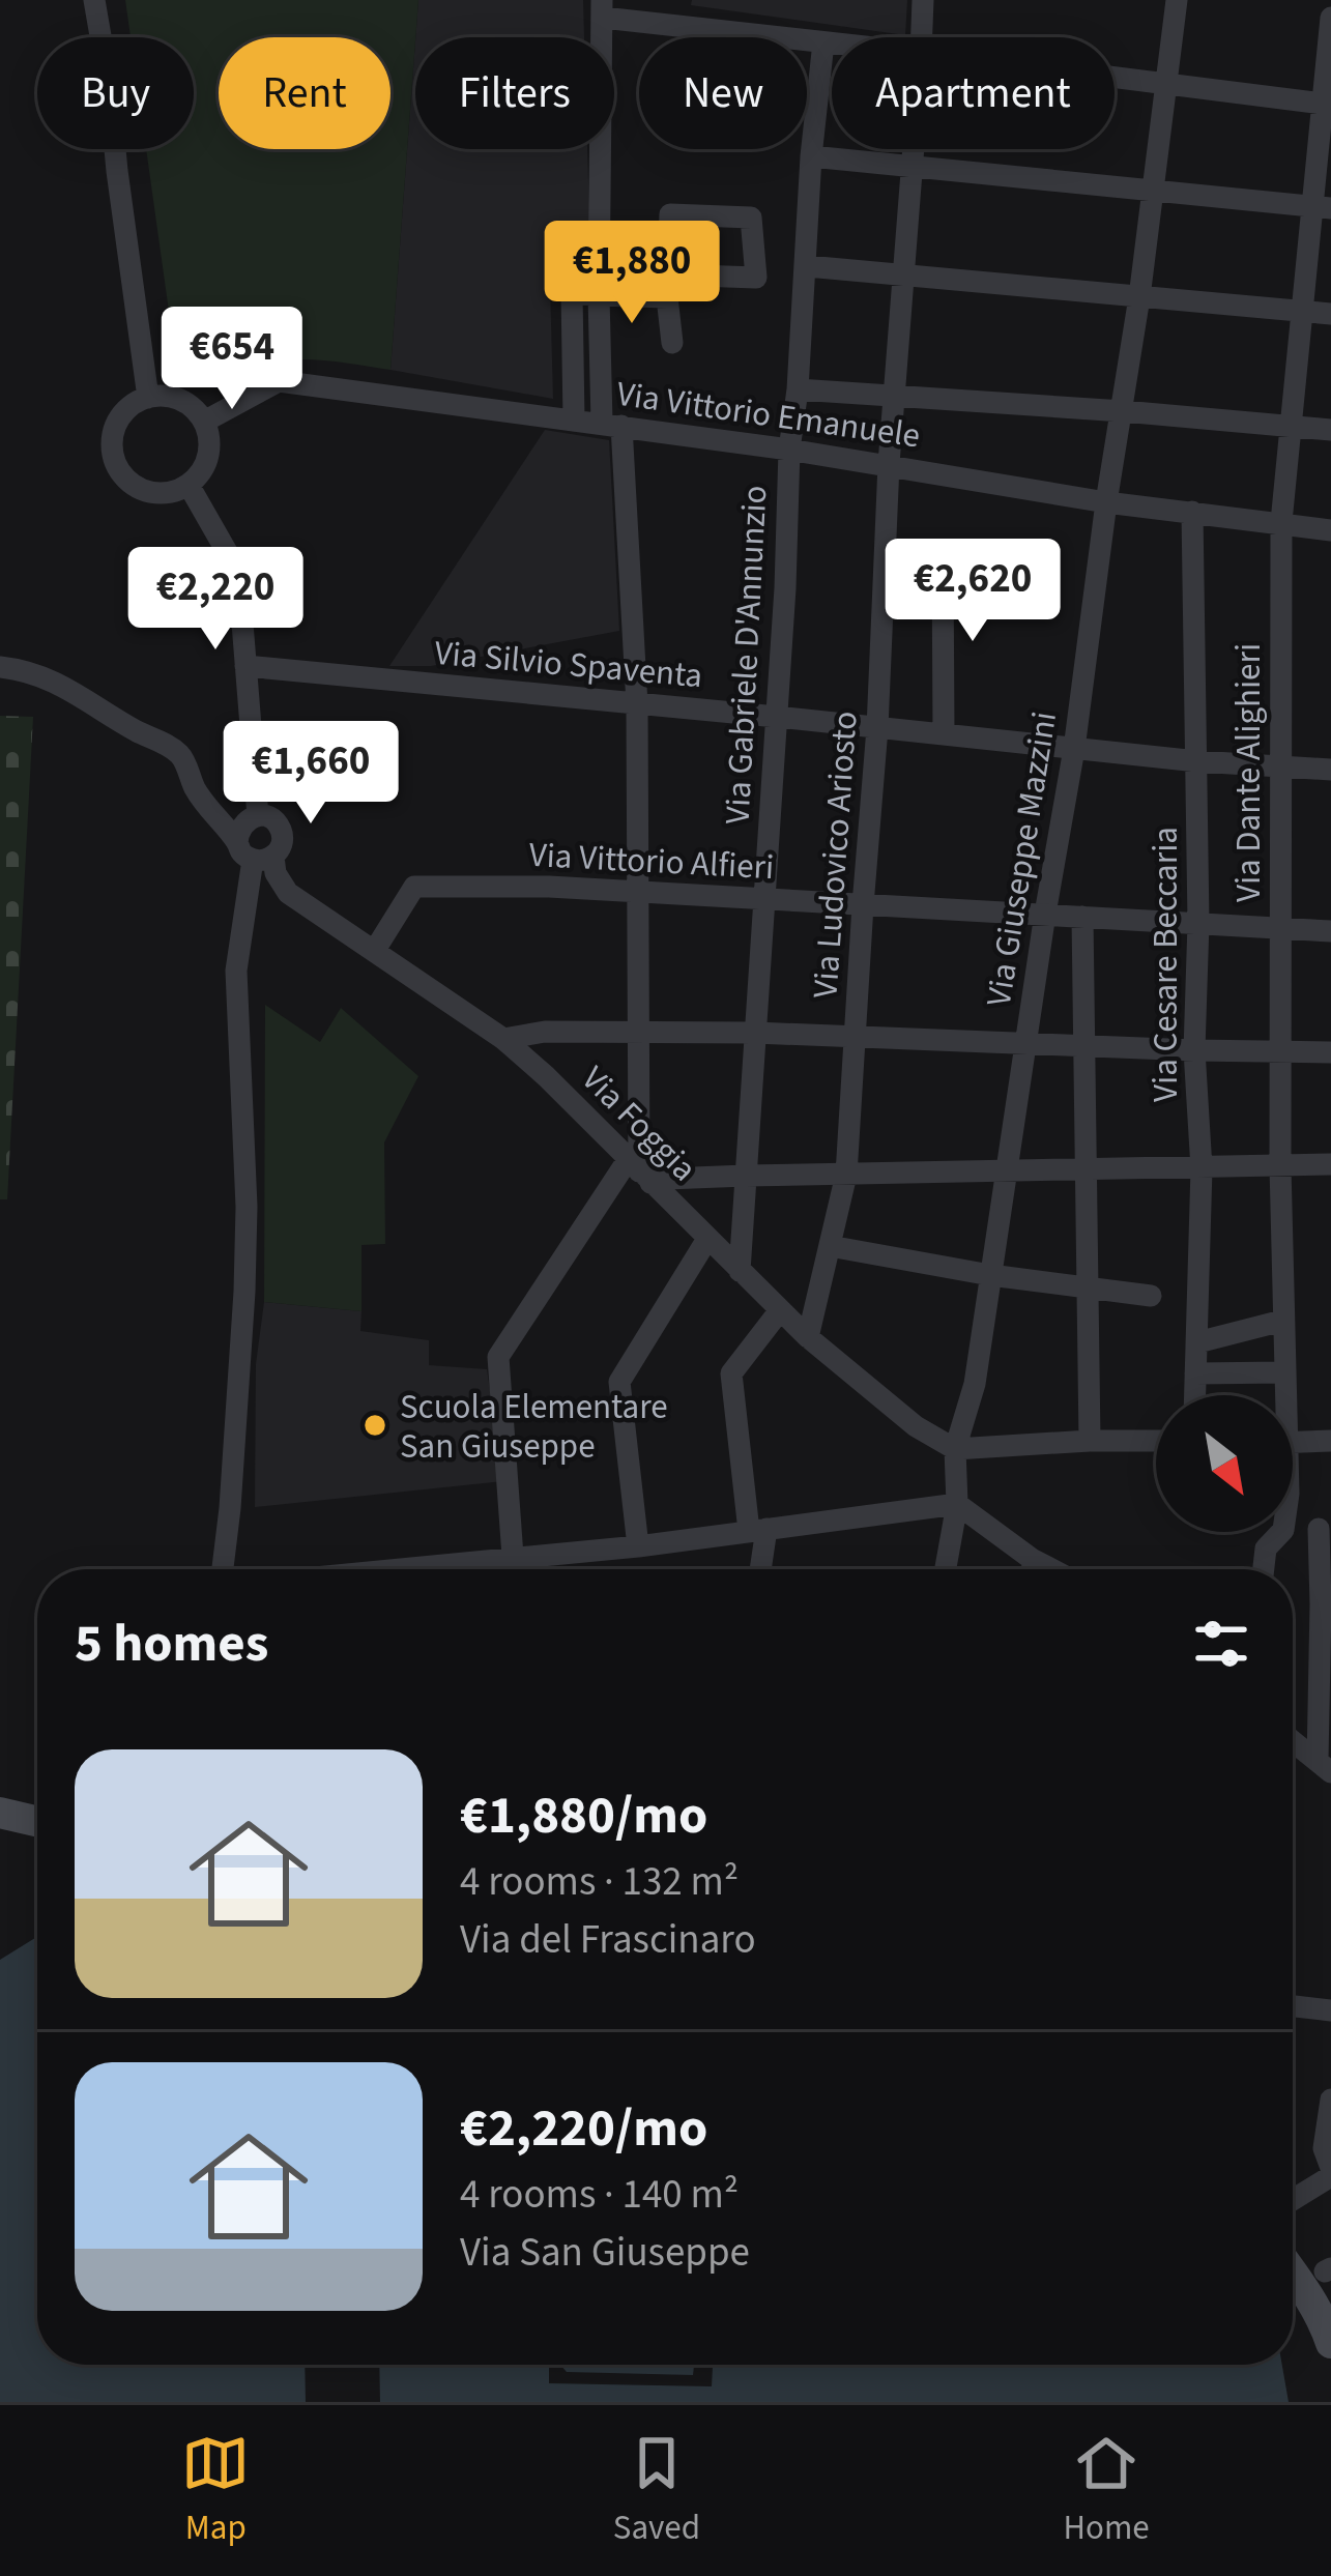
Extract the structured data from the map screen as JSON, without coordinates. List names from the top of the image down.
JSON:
{
  "streets": {
    "street": [
      "Via Vittorio Emanuele",
      "Via Gabriele D'Annunzio",
      "Via Silvio Spaventa",
      "Via Dante Alighieri",
      "Via Ludovico Ariosto",
      "Via Giuseppe Mazzini",
      "Via Vittorio Alfieri",
      "Via Cesare Beccaria",
      "Via Foggia"
    ]
  },
  "crossings": [
    ["Via Vittorio Emanuele", "Via Gabriele D'Annunzio"],
    ["Via Vittorio Emanuele", "Via Dante Alighieri"],
    ["Via Vittorio Emanuele", "Via Ludovico Ariosto"],
    ["Via Vittorio Emanuele", "Via Giuseppe Mazzini"],
    ["Via Vittorio Emanuele", "Via Cesare Beccaria"],
    ["Via Gabriele D'Annunzio", "Via Silvio Spaventa"],
    ["Via Gabriele D'Annunzio", "Via Vittorio Alfieri"],
    ["Via Gabriele D'Annunzio", "Via Foggia"],
    ["Via Silvio Spaventa", "Via Dante Alighieri"],
    ["Via Silvio Spaventa", "Via Ludovico Ariosto"],
    ["Via Silvio Spaventa", "Via Giuseppe Mazzini"],
    ["Via Silvio Spaventa", "Via Cesare Beccaria"],
    ["Via Dante Alighieri", "Via Vittorio Alfieri"],
    ["Via Ludovico Ariosto", "Via Vittorio Alfieri"],
    ["Via Ludovico Ariosto", "Via Foggia"],
    ["Via Giuseppe Mazzini", "Via Vittorio Alfieri"],
    ["Via Giuseppe Mazzini", "Via Foggia"],
    ["Via Vittorio Alfieri", "Via Cesare Beccaria"],
    ["Via Vittorio Alfieri", "Via Foggia"]
  ],
  "places": ["Scuola Elementare San Giuseppe"],
  "north": "bottom right",
  "page": {
    "chip": [
      "Buy",
      "Rent",
      "Filters",
      "New",
      "Apartment"
    ],
    "price": [
      "€1,880",
      "€654",
      "€2,620",
      "€2,220",
      "€1,660"
    ],
    "heading": "5 homes",
    "list": [
      {
        "name": "€1,880/mo",
        "note": "4 rooms · 132 m² · Via del Frascinaro"
      },
      {
        "name": "€2,220/mo",
        "note": "4 rooms · 140 m² · Via San Giuseppe"
      }
    ],
    "tabs": ["Map", "Saved", "Home"]
  }
}
